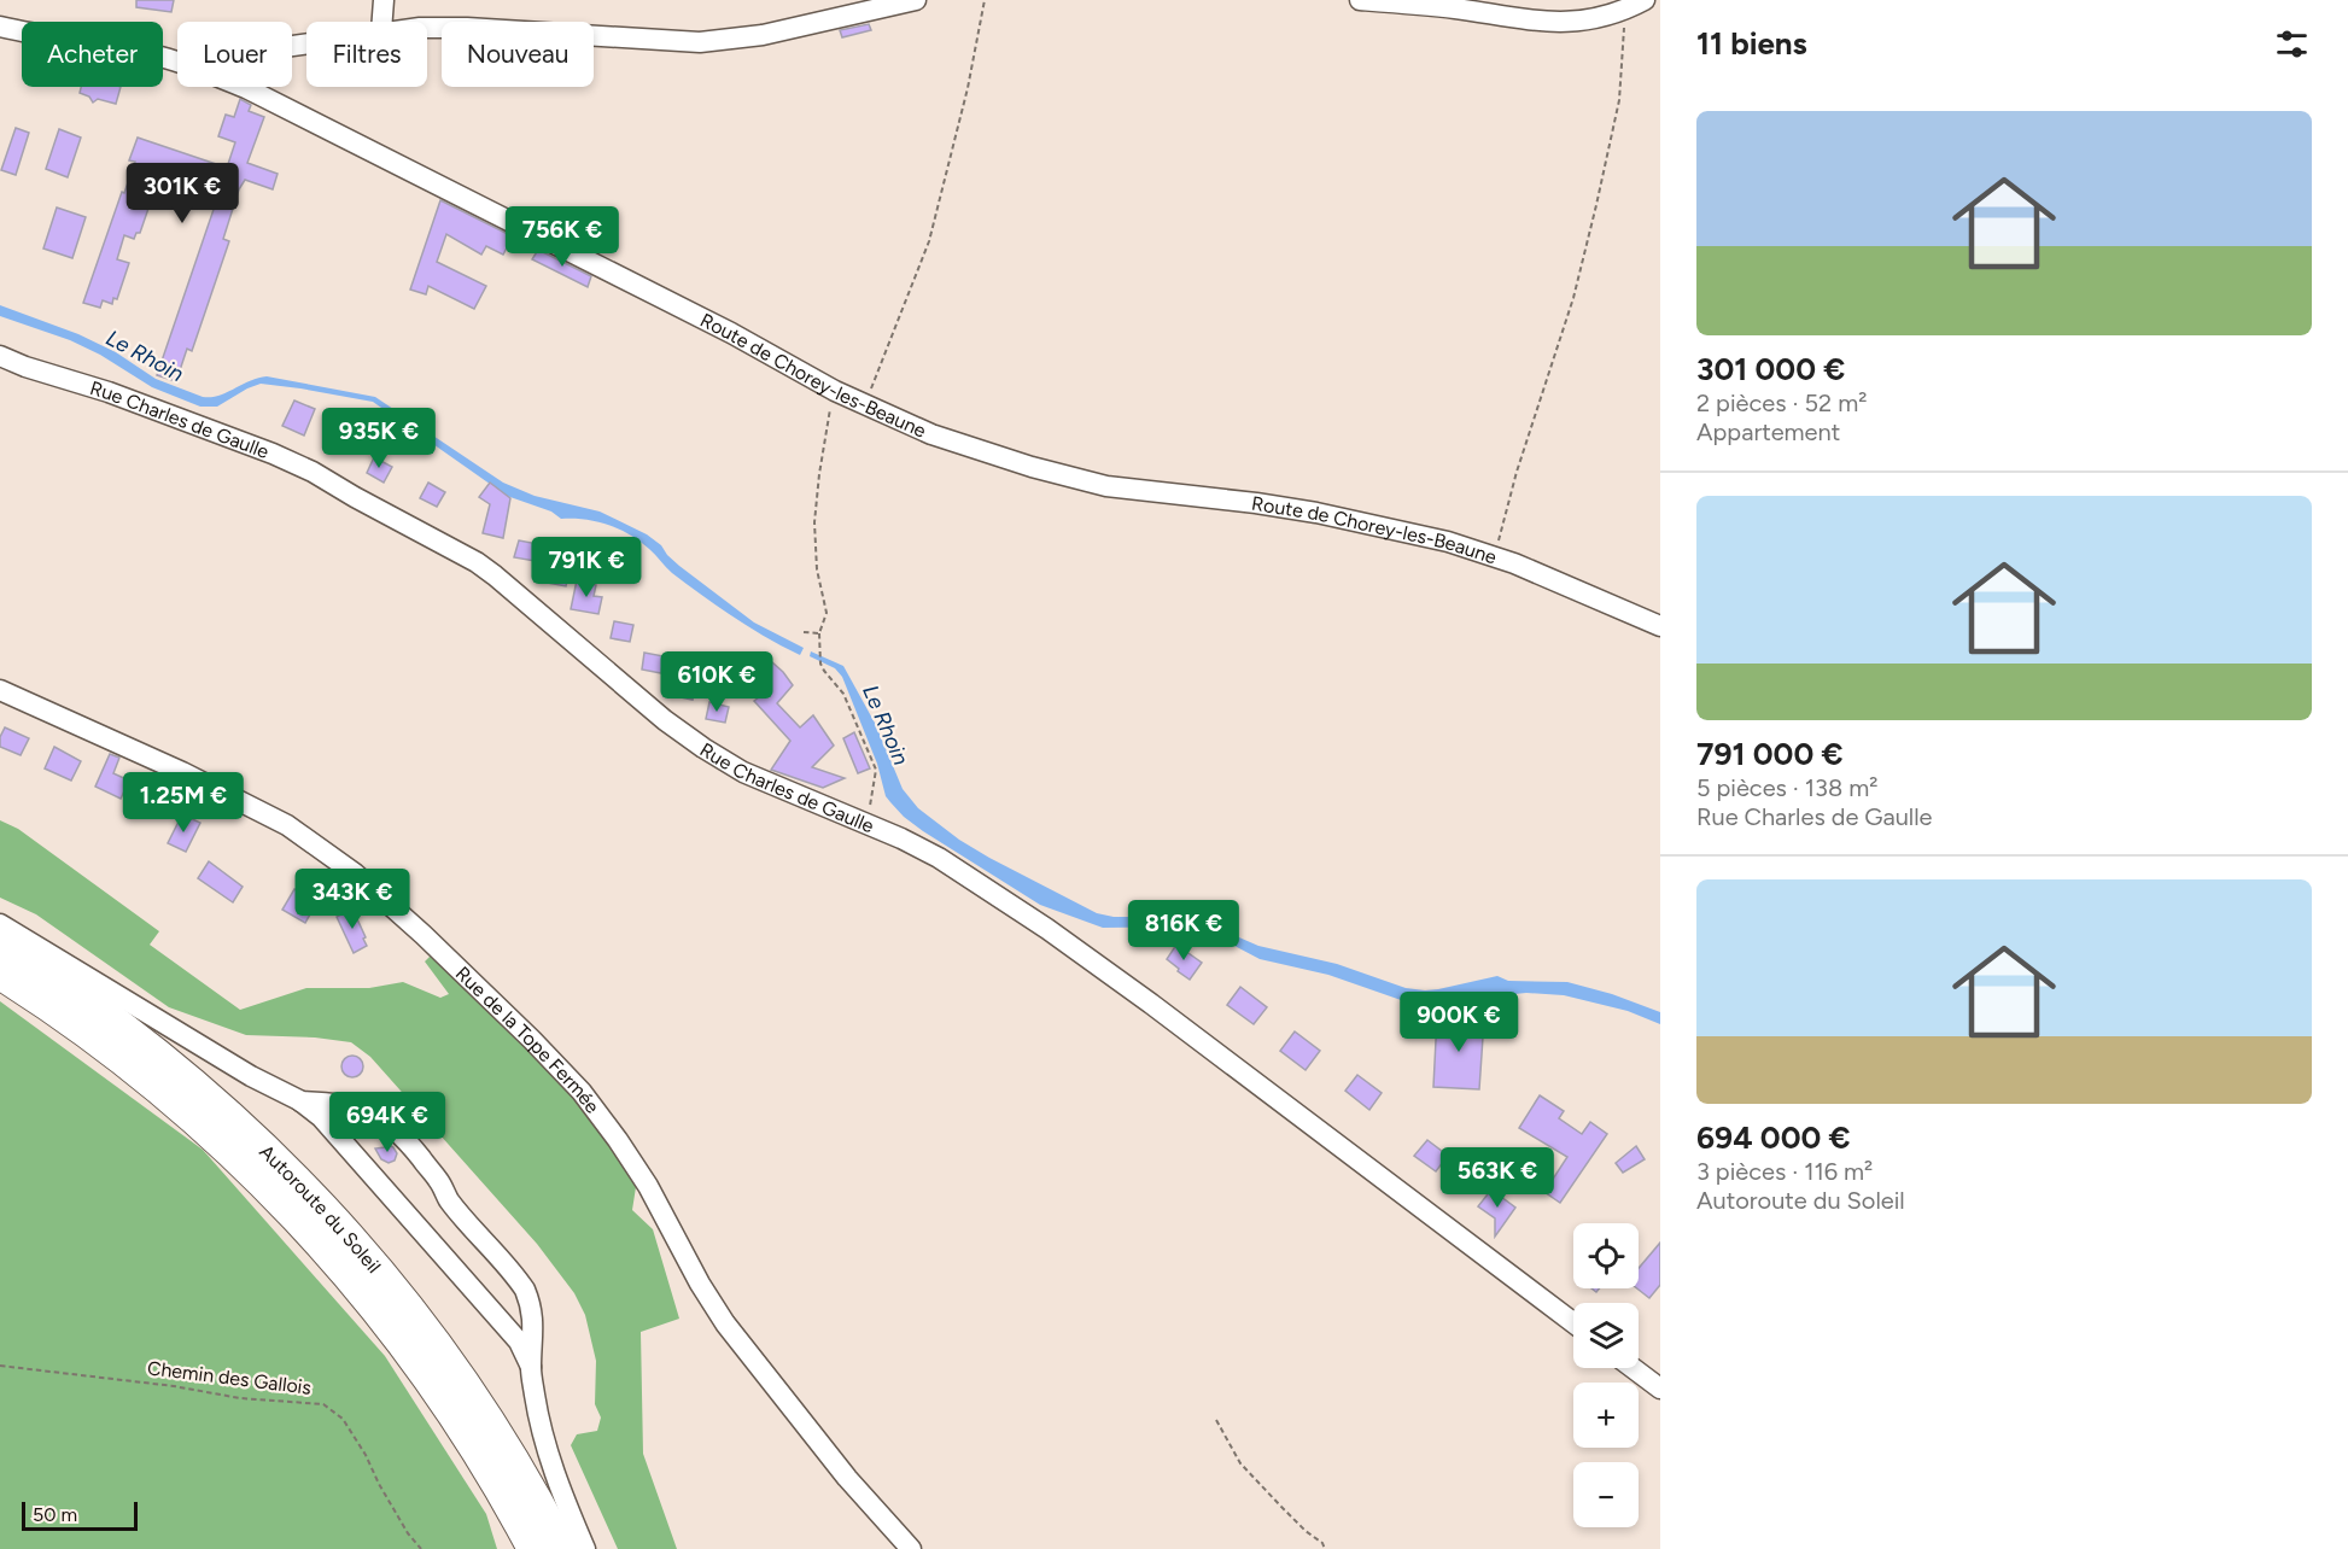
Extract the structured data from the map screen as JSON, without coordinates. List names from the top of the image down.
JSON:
{
  "streets": {
    "highway": ["Autoroute du Soleil"],
    "street": ["Route de Chorey-les-Beaune", "Rue Charles de Gaulle", "Rue de la Tope Fermée"],
    "path": ["Chemin des Gallois"]
  },
  "water": ["Le Rhoin"],
  "scale_bar": "50 m",
  "page": {
    "heading": "11 biens",
    "chip": [
      "Acheter",
      "Louer",
      "Filtres",
      "Nouveau"
    ],
    "list": [
      {
        "name": "301 000 €",
        "note": "2 pièces · 52 m² · Appartement"
      },
      {
        "name": "791 000 €",
        "note": "5 pièces · 138 m² · Rue Charles de Gaulle"
      },
      {
        "name": "694 000 €",
        "note": "3 pièces · 116 m² · Autoroute du Soleil"
      }
    ],
    "price": [
      "301K €",
      "756K €",
      "935K €",
      "791K €",
      "610K €",
      "1.25M €",
      "343K €",
      "816K €",
      "900K €",
      "694K €",
      "563K €"
    ],
    "map_buttons": ["+", "−"],
    "scale": "50 m"
  }
}
